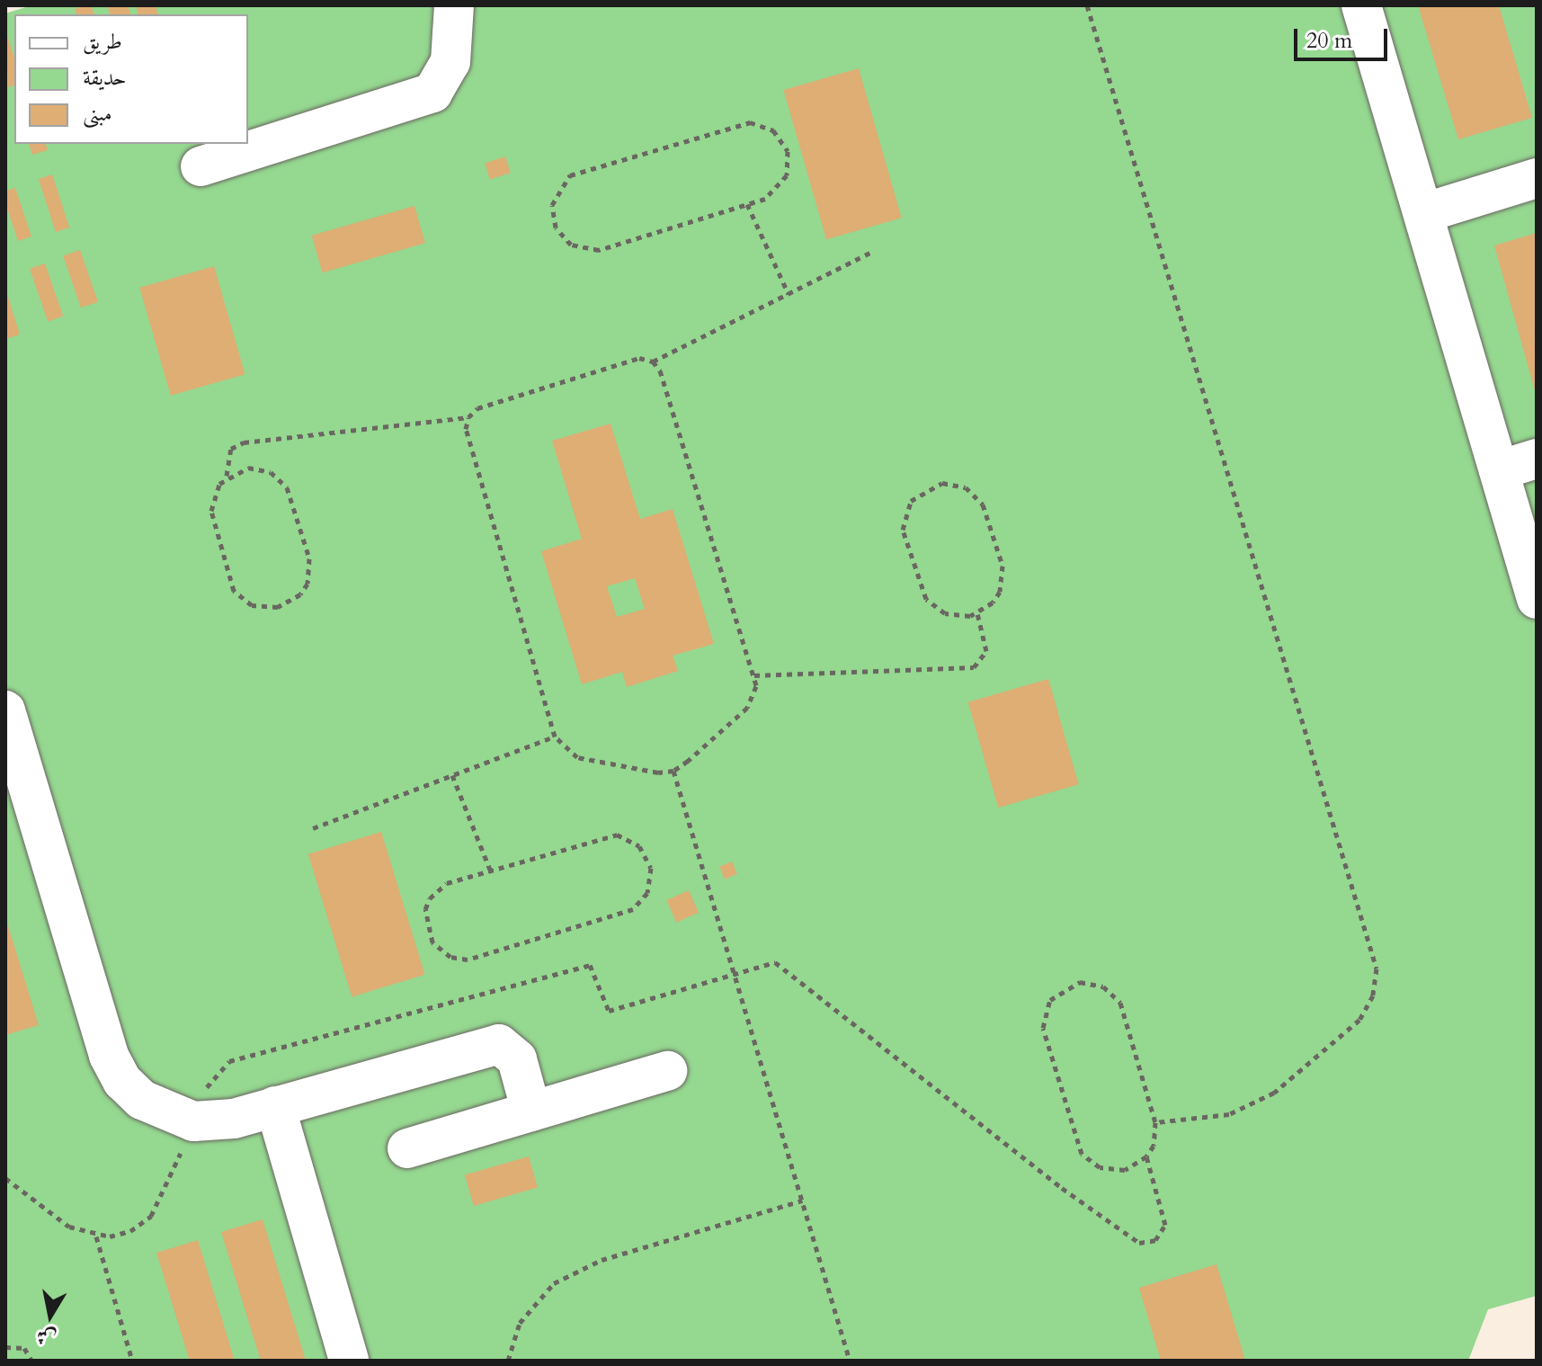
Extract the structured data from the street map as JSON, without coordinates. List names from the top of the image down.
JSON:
{
  "legend": ["طريق", "حديقة", "مبنى"],
  "scale_bar": "20 m",
  "north": "bottom"
}
